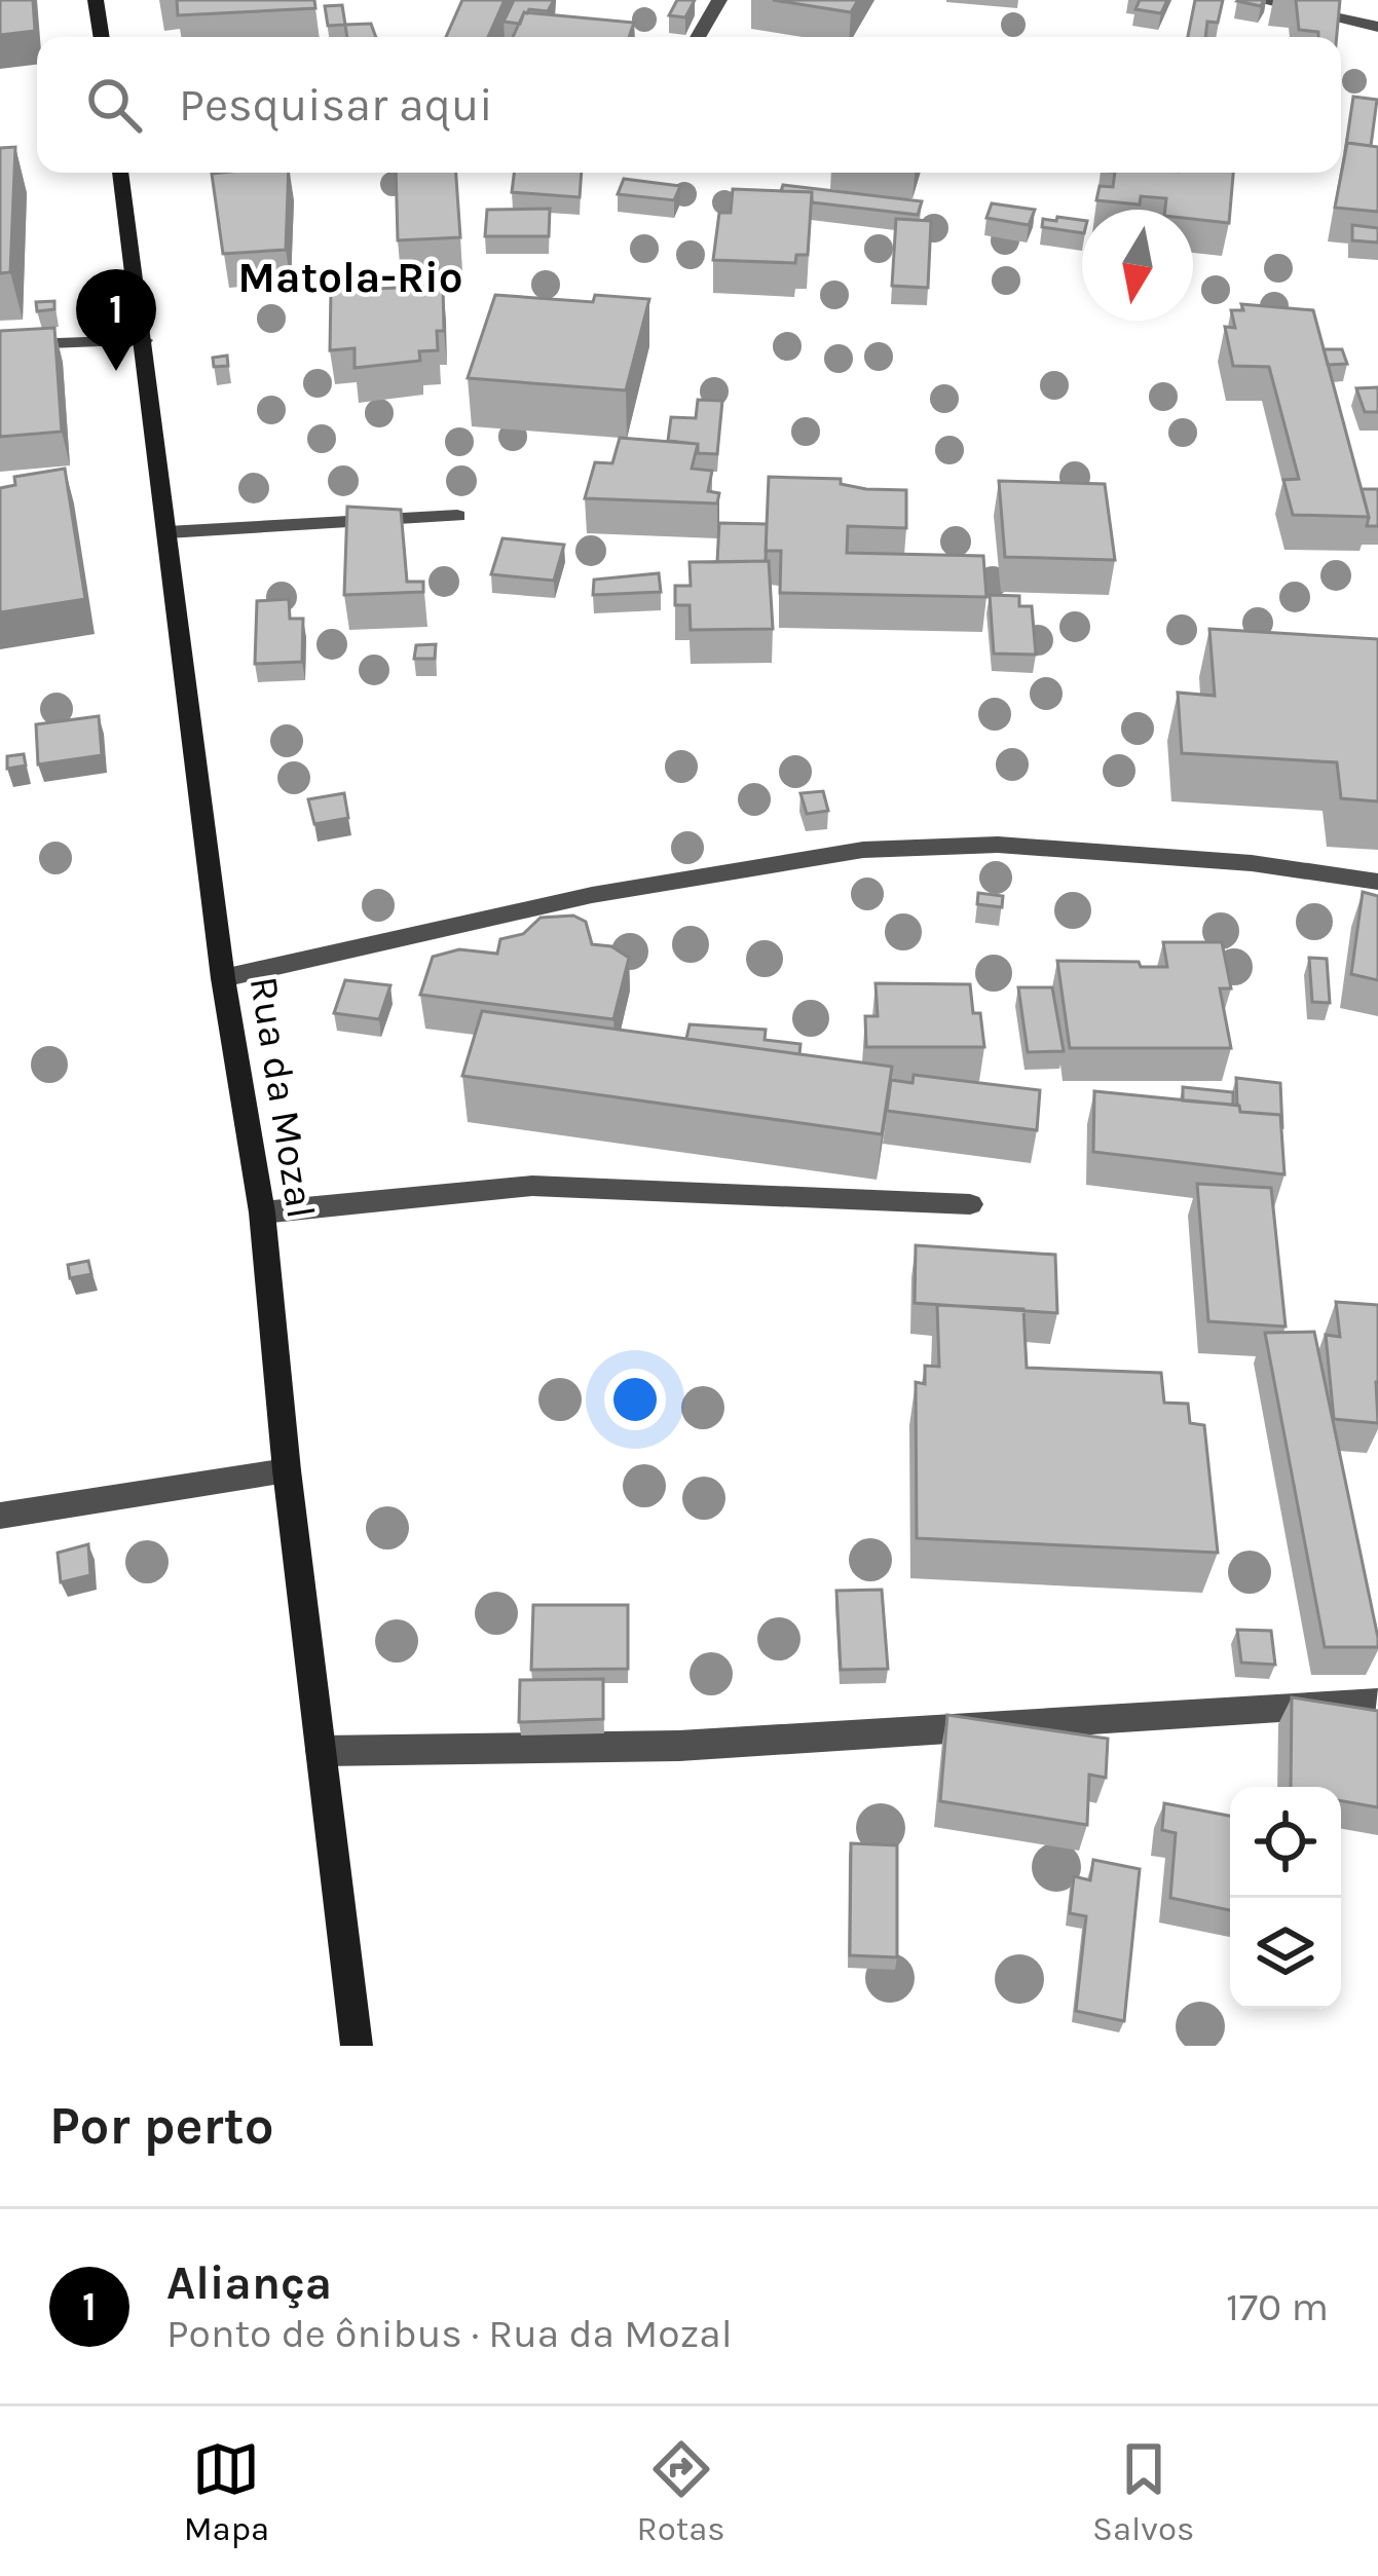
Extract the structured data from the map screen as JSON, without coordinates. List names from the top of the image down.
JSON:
{
  "streets": {
    "main road": ["Rua da Mozal"]
  },
  "districts": ["Matola-Rio"],
  "north": "bottom",
  "page": {
    "search": "Pesquisar aqui",
    "pins": "1",
    "heading": "Por perto",
    "list": [
      {
        "mark": "1",
        "name": "Aliança",
        "note": "Ponto de ônibus · Rua da Mozal",
        "value": "170 m"
      }
    ],
    "nav": ["Mapa", "Rotas", "Salvos"]
  }
}
